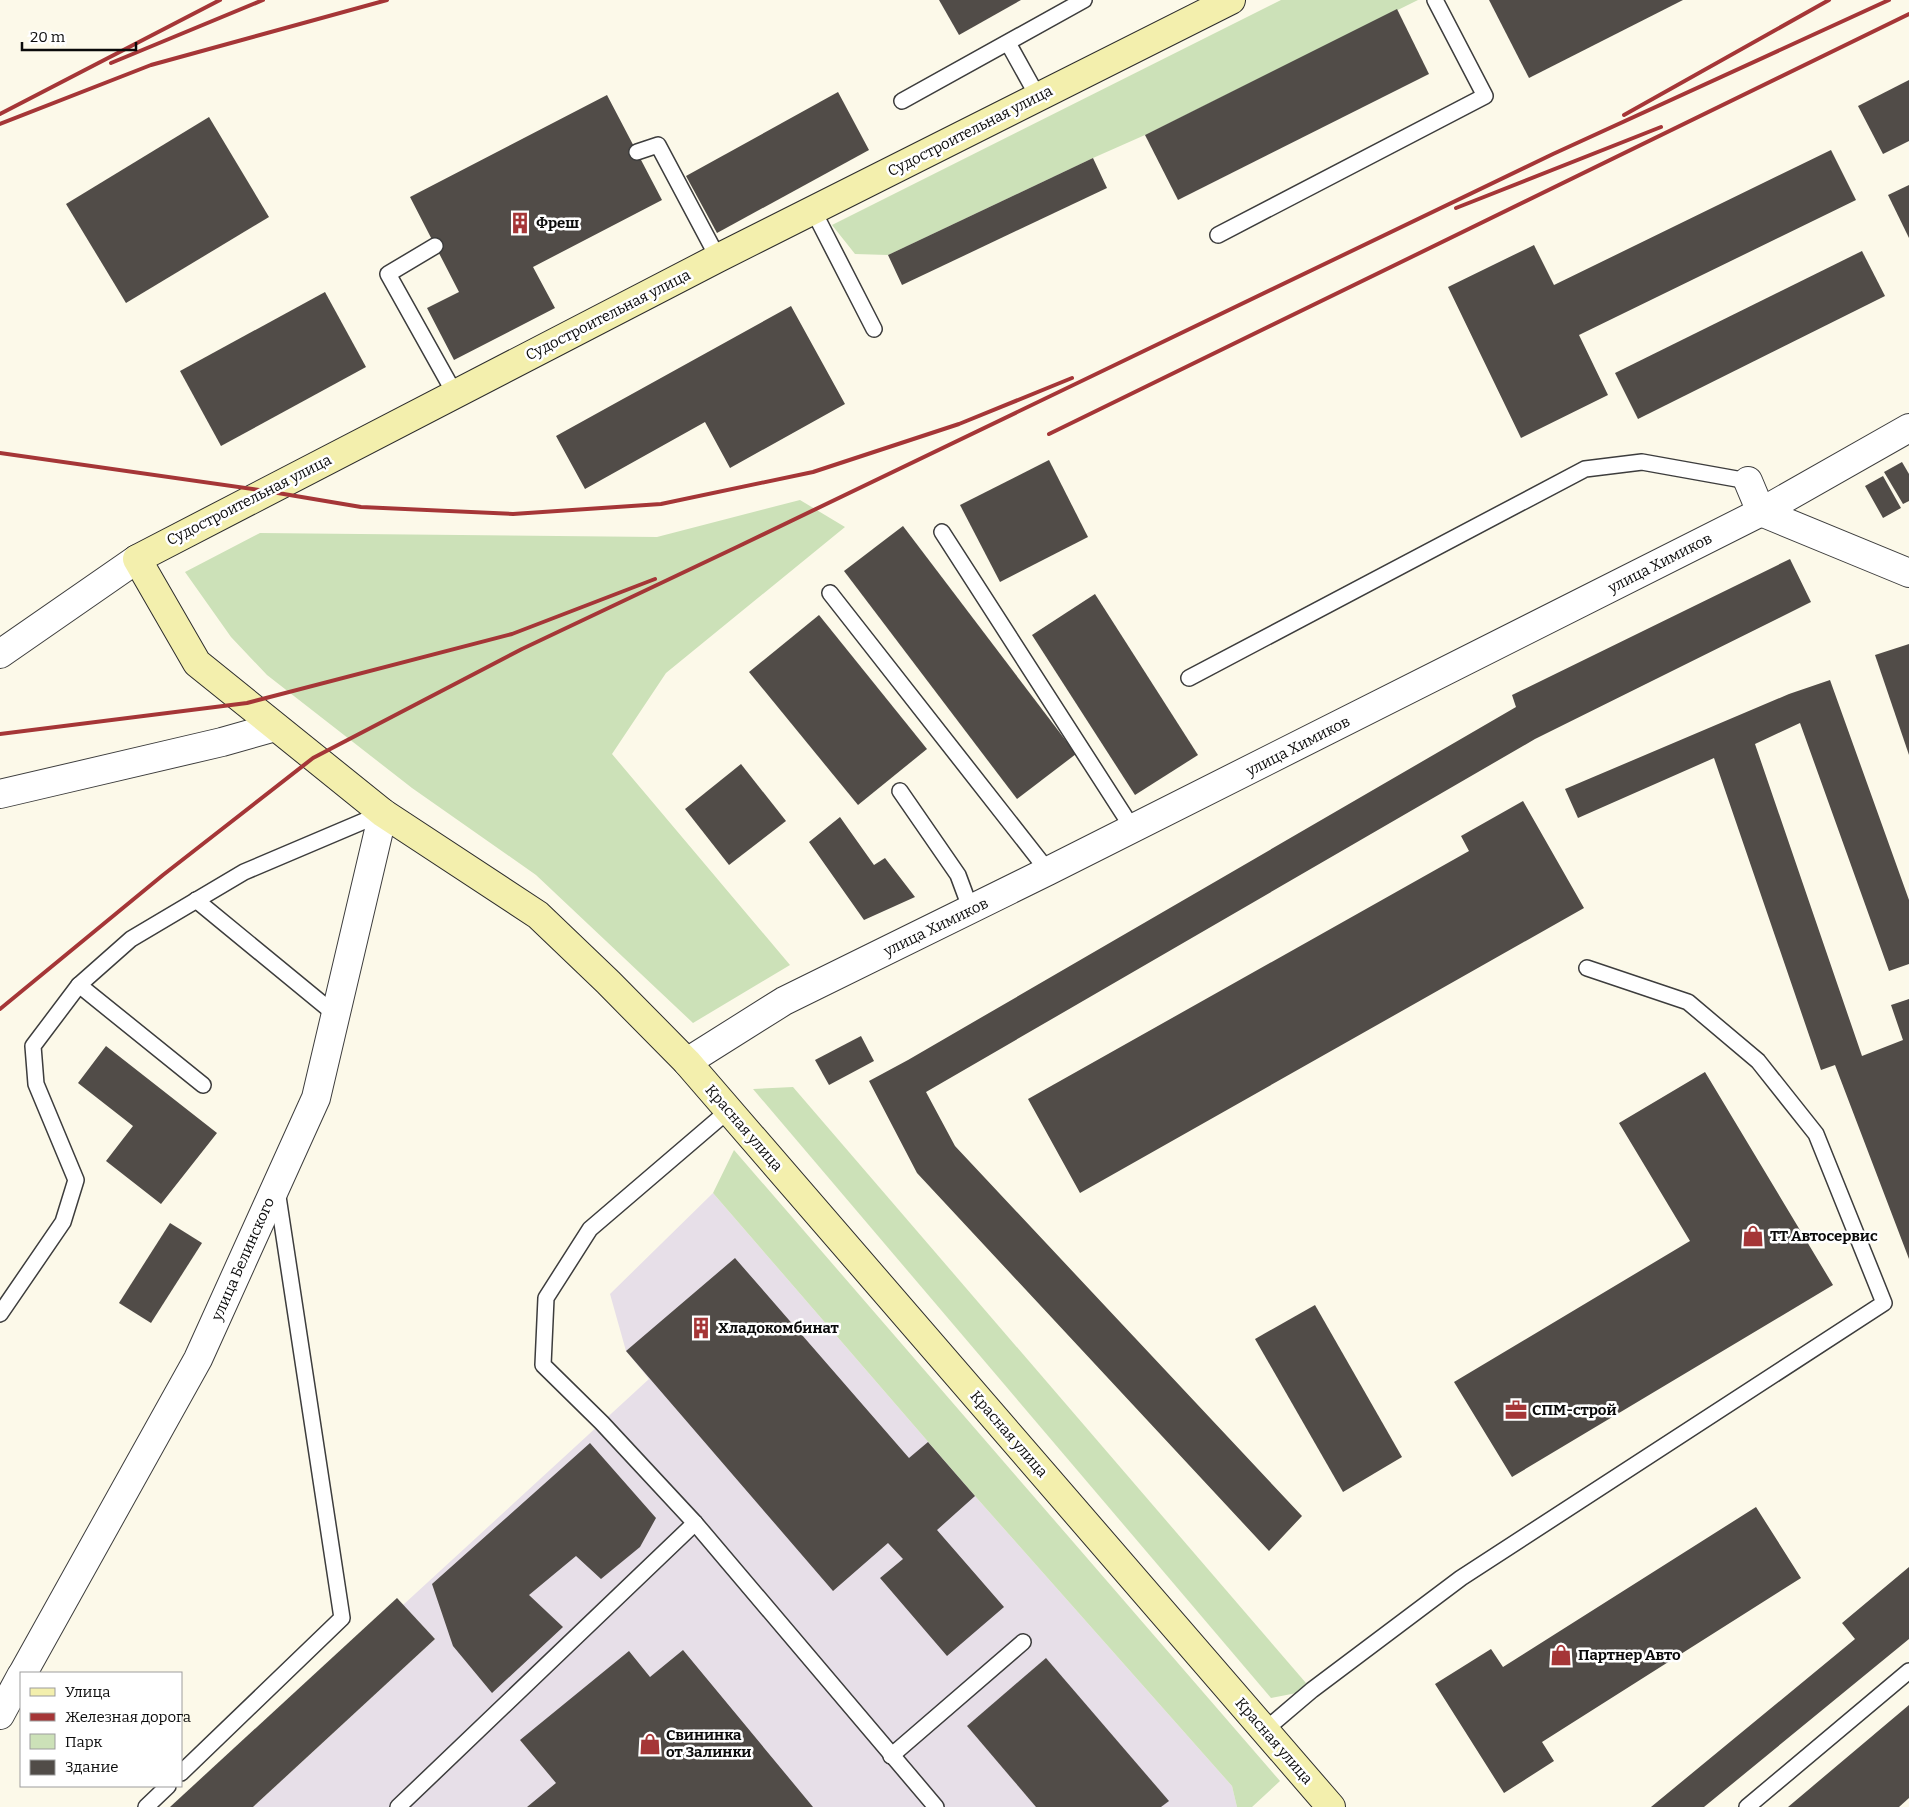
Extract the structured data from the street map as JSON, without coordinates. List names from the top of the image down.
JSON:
{
  "streets": {
    "main road": ["Судостроительная улица", "Красная улица"],
    "street": ["улица Химиков", "улица Белинского"]
  },
  "crossings": [
    ["Судостроительная улица", "Красная улица"],
    ["улица Химиков", "Красная улица"],
    ["Красная улица", "улица Белинского"]
  ],
  "places": {
    "building": ["Фреш", "Хладокомбинат"],
    "shop": ["ТТ Автосервис", "Партнер Авто", "Свининка от Залинки"],
    "office": ["СПМ-строй"]
  },
  "legend": [
    "Улица",
    "Железная дорога",
    "Парк",
    "Здание"
  ],
  "scale_bar": "20 m"
}
